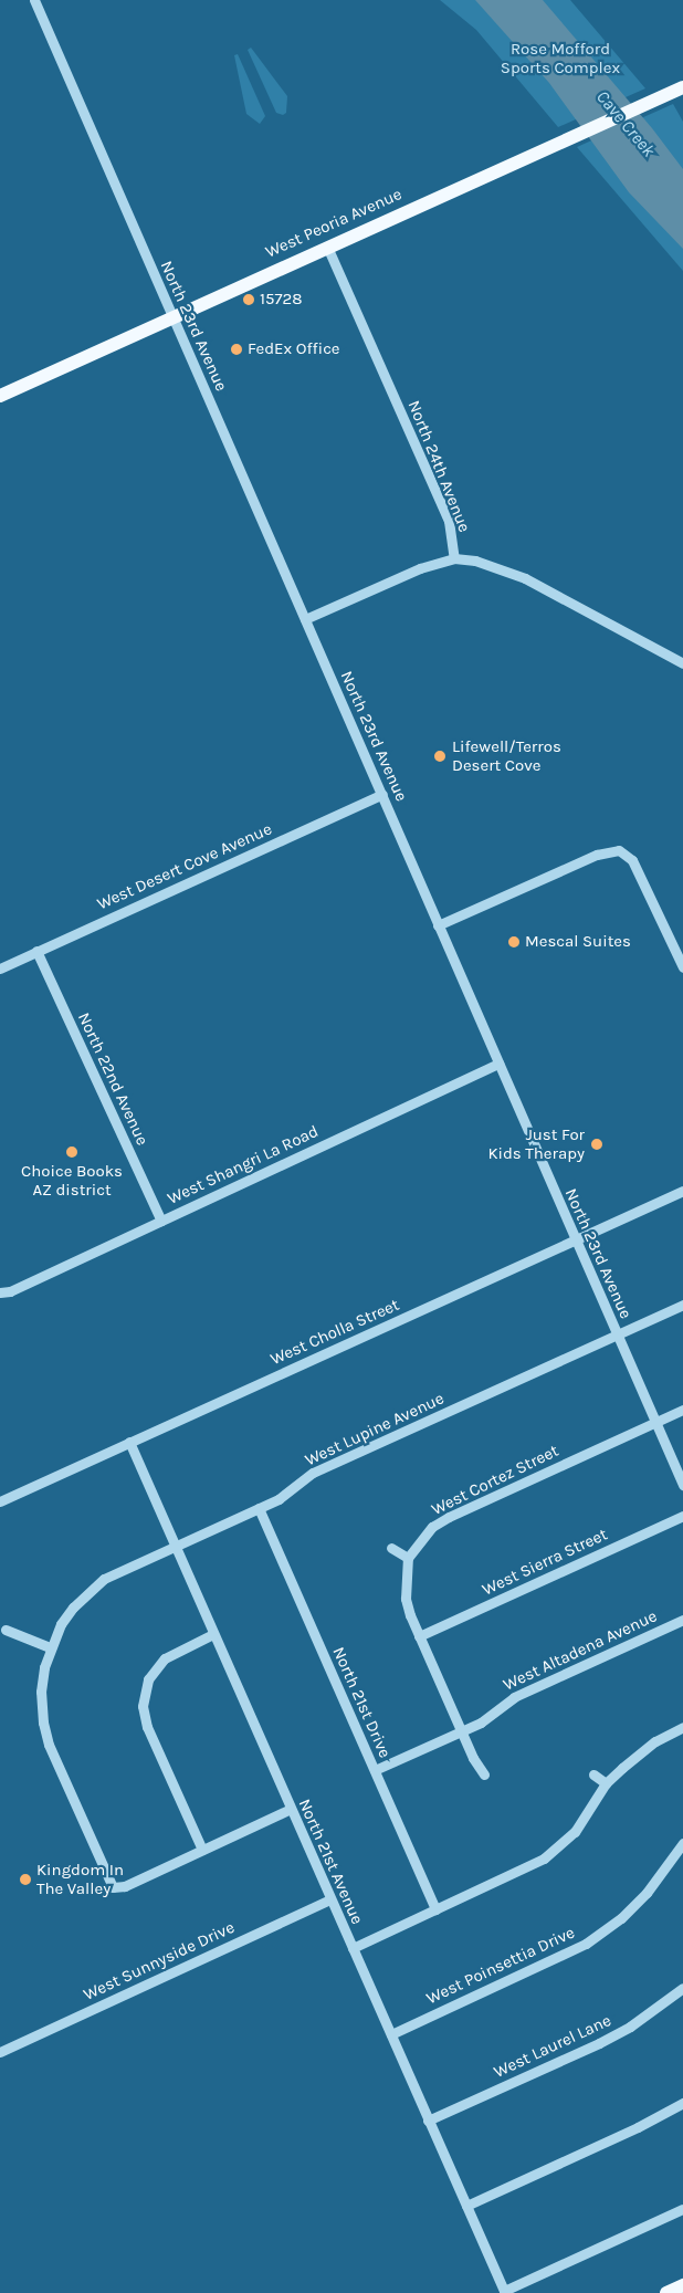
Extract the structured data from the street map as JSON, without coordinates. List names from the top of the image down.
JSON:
{
  "streets": {
    "main road": ["West Peoria Avenue"],
    "street": [
      "North 23rd Avenue",
      "North 24th Avenue",
      "West Desert Cove Avenue",
      "North 22nd Avenue",
      "West Shangri La Road",
      "West Cholla Street",
      "West Lupine Avenue",
      "West Cortez Street",
      "West Sierra Street",
      "West Altadena Avenue",
      "North 21st Drive",
      "North 21st Avenue",
      "West Sunnyside Drive",
      "West Poinsettia Drive",
      "West Laurel Lane"
    ]
  },
  "crossings": [
    ["West Peoria Avenue", "North 23rd Avenue"],
    ["West Peoria Avenue", "North 24th Avenue"],
    ["North 23rd Avenue", "West Desert Cove Avenue"],
    ["North 23rd Avenue", "West Shangri La Road"],
    ["North 23rd Avenue", "West Cholla Street"],
    ["North 23rd Avenue", "West Lupine Avenue"],
    ["North 23rd Avenue", "West Cortez Street"],
    ["West Desert Cove Avenue", "North 22nd Avenue"],
    ["North 22nd Avenue", "West Shangri La Road"],
    ["West Cholla Street", "North 21st Avenue"],
    ["West Lupine Avenue", "North 21st Drive"],
    ["West Lupine Avenue", "North 21st Avenue"],
    ["West Altadena Avenue", "North 21st Drive"],
    ["North 21st Avenue", "West Sunnyside Drive"],
    ["North 21st Avenue", "West Poinsettia Drive"],
    ["North 21st Avenue", "West Laurel Lane"]
  ],
  "water": ["Cave Creek"],
  "parks": ["Rose Mofford Sports Complex"],
  "places": [
    "15728",
    "FedEx Office",
    "Lifewell/Terros Desert Cove",
    "Mescal Suites",
    "Just For Kids Therapy",
    "Choice Books AZ district",
    "Kingdom In The Valley"
  ]
}
